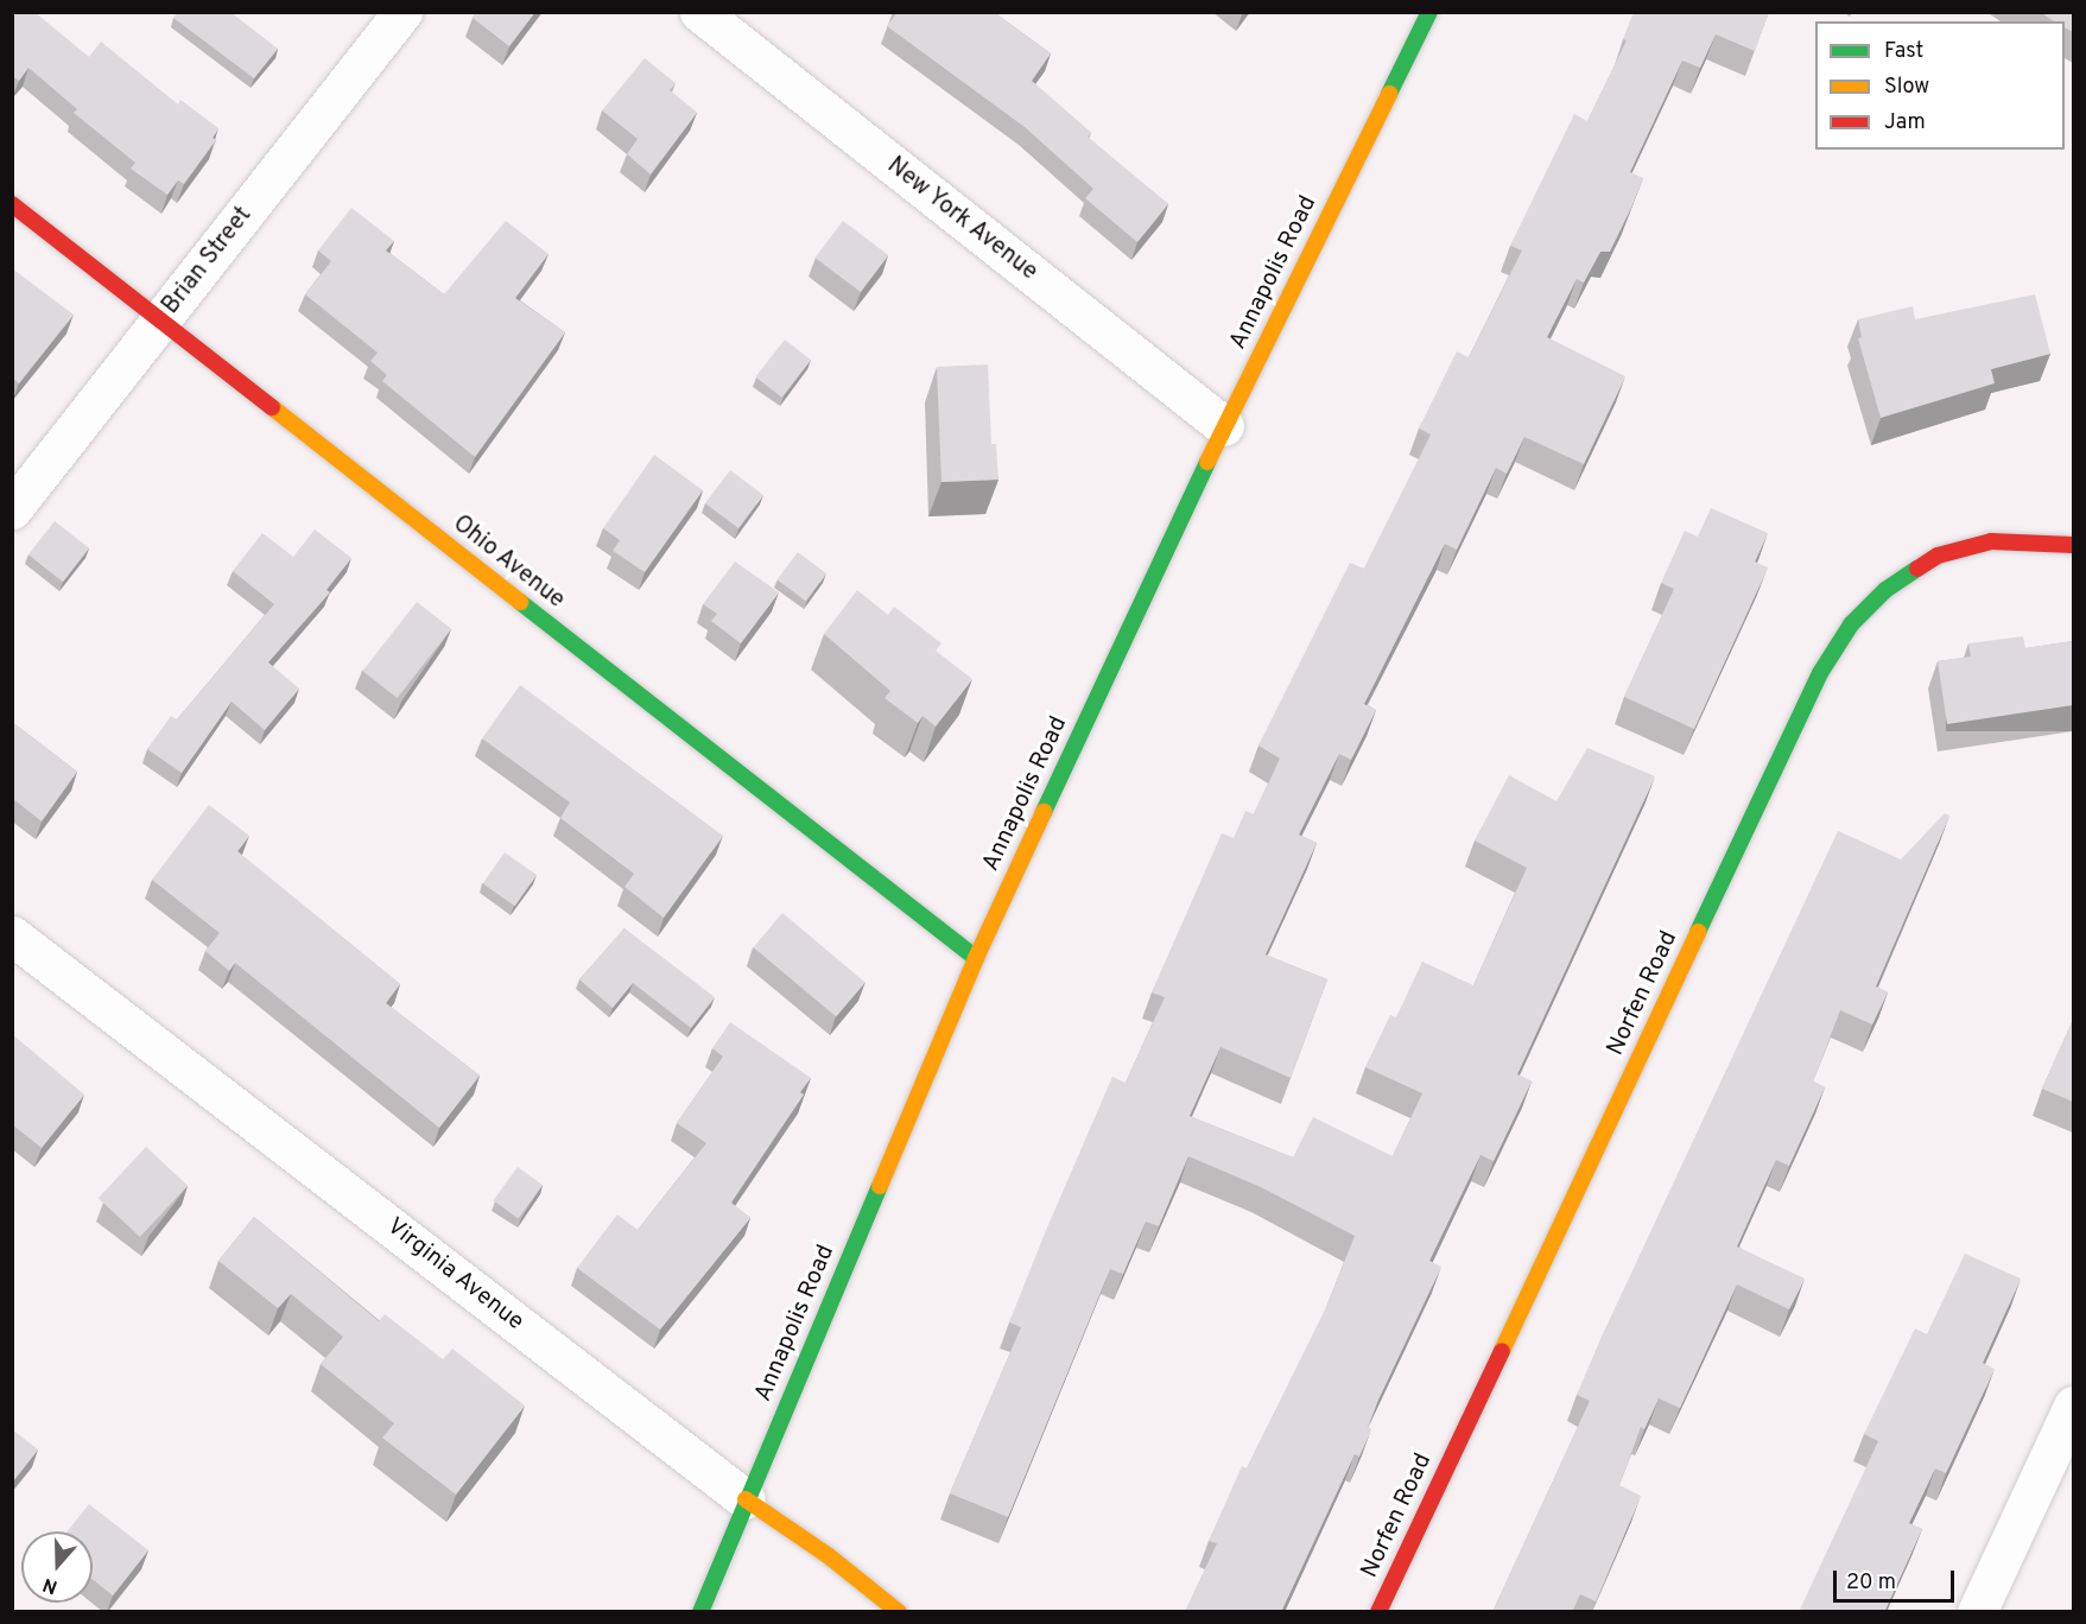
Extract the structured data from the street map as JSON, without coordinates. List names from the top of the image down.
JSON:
{
  "streets": {
    "street": [
      "New York Avenue",
      "Brian Street",
      "Annapolis Road",
      "Ohio Avenue",
      "Norfen Road",
      "Virginia Avenue"
    ]
  },
  "crossings": [
    ["New York Avenue", "Annapolis Road"],
    ["Brian Street", "Ohio Avenue"],
    ["Annapolis Road", "Ohio Avenue"],
    ["Annapolis Road", "Virginia Avenue"]
  ],
  "legend": ["Fast", "Slow", "Jam"],
  "scale_bar": "20 m",
  "north": "bottom"
}
